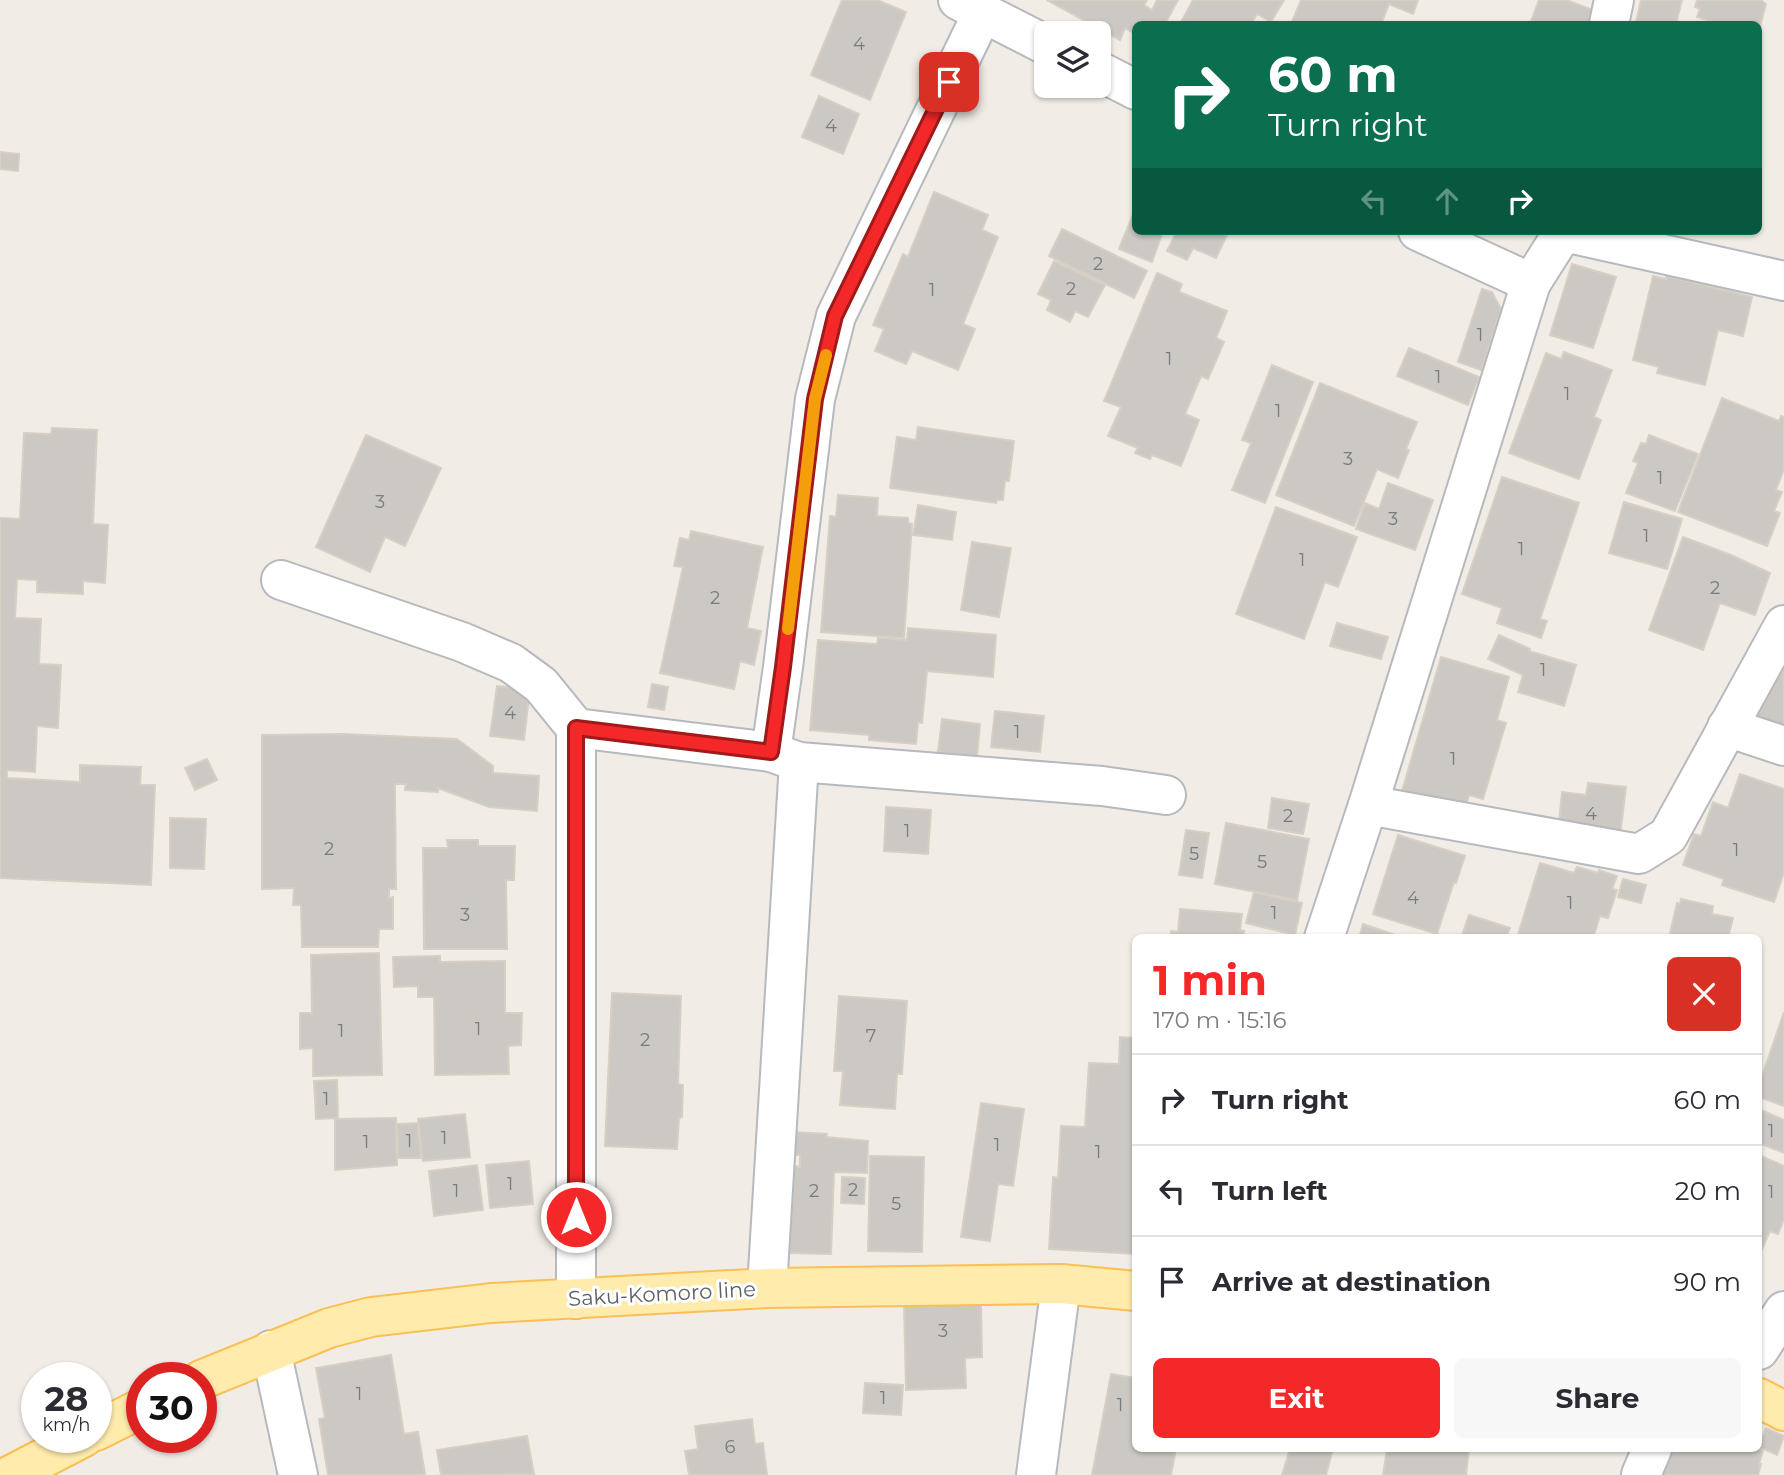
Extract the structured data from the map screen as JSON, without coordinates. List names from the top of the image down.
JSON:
{
  "streets": {
    "main road": ["Saku-Komoro line"]
  },
  "house_numbers": [
    "4",
    "4",
    "2",
    "2",
    "1",
    "1",
    "1",
    "1",
    "1",
    "1",
    "3",
    "1",
    "3",
    "3",
    "1",
    "1",
    "1",
    "2",
    "2",
    "1",
    "4",
    "1",
    "1",
    "4",
    "2",
    "1",
    "2",
    "1",
    "5",
    "5",
    "4",
    "1",
    "1",
    "3",
    "1",
    "1",
    "7",
    "2",
    "1",
    "1",
    "1",
    "1",
    "1",
    "1",
    "1",
    "1",
    "2",
    "1",
    "2",
    "1",
    "5",
    "3",
    "1",
    "1",
    "1",
    "6"
  ],
  "page": {
    "turn": ["60 m", "Turn right"],
    "heading": ["1 min", "170 m · 15:16"],
    "list": [
      {
        "name": "Turn right",
        "value": "60 m"
      },
      {
        "name": "Turn left",
        "value": "20 m"
      },
      {
        "name": "Arrive at destination",
        "value": "90 m"
      }
    ],
    "buttons": ["Exit", "Share"],
    "speed": "28 km/h",
    "limit": "30"
  }
}
